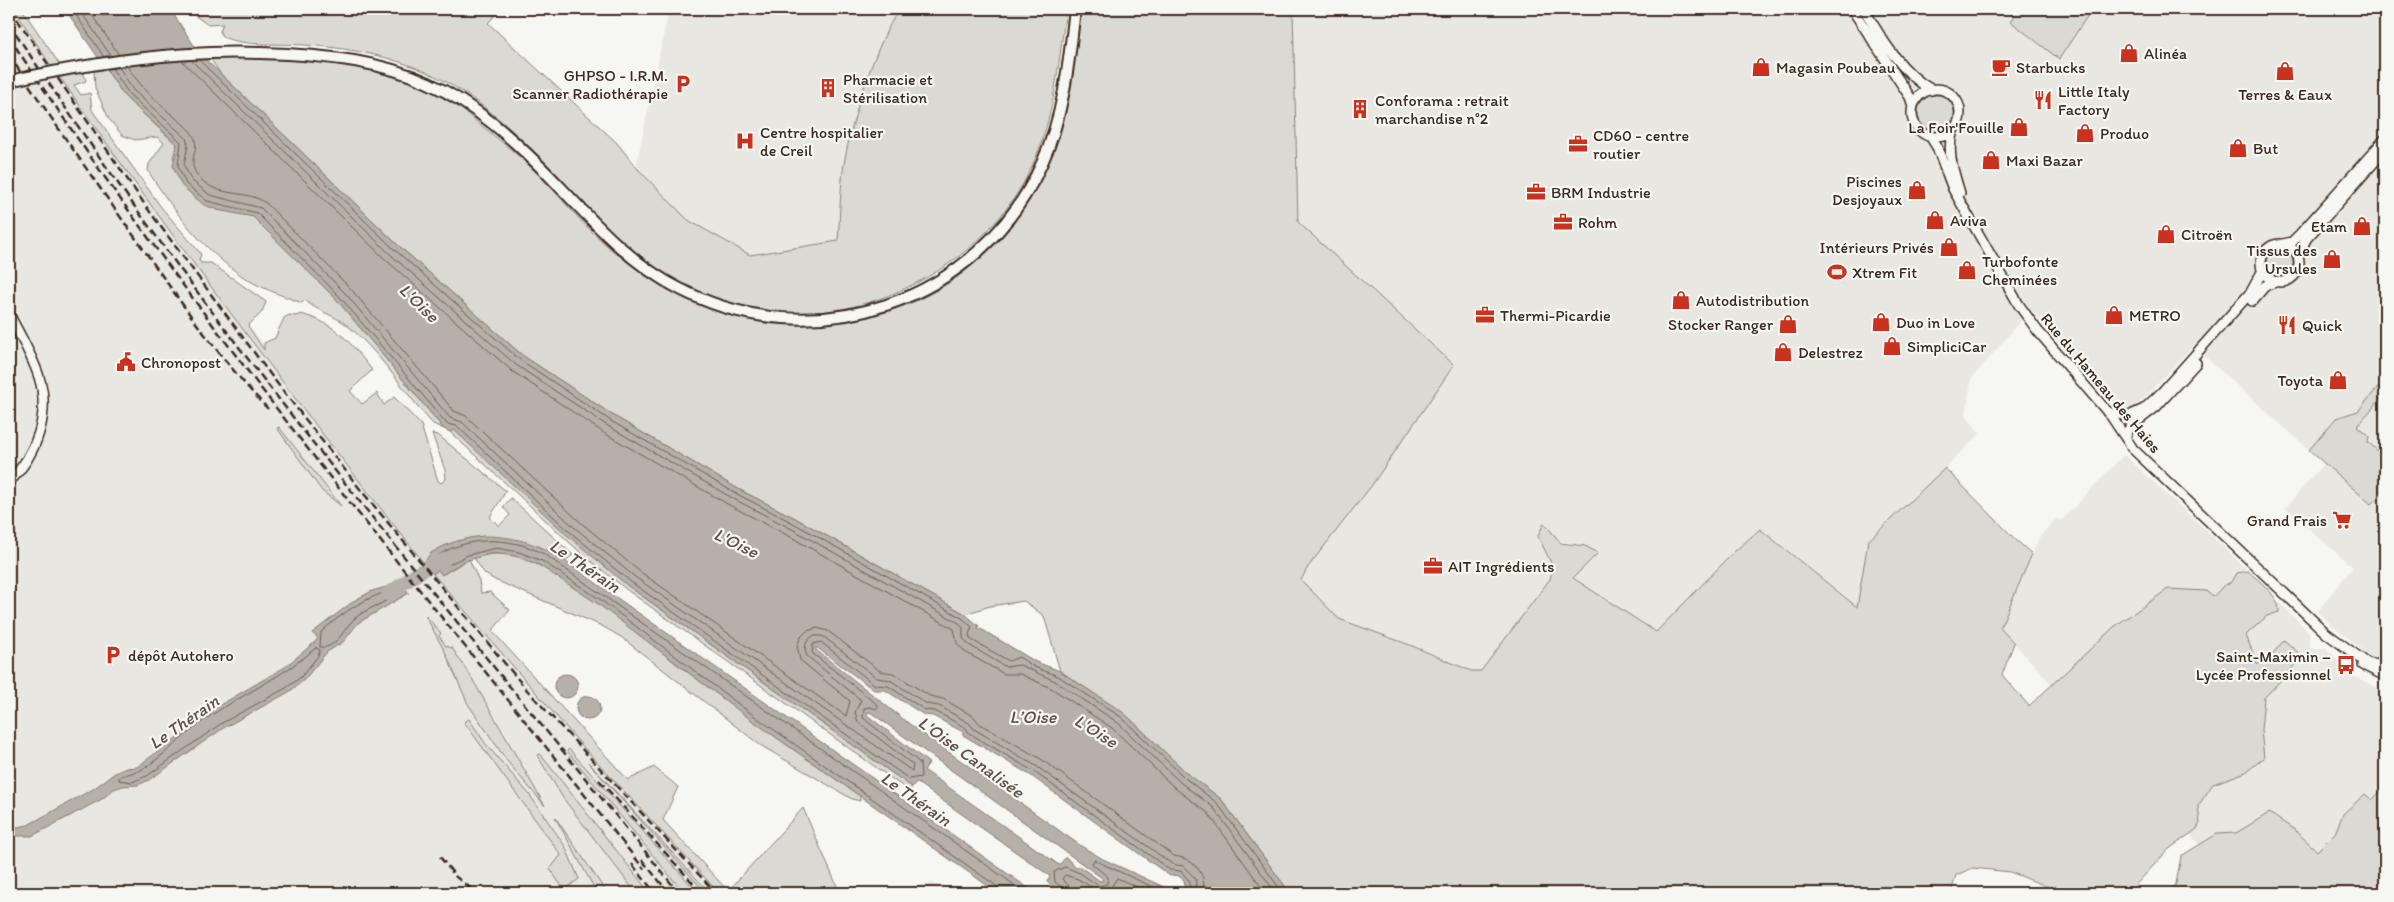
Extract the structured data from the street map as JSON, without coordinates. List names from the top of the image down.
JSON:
{
  "streets": {
    "street": ["Rue du Hameau des Haies"]
  },
  "water": [
    "L'Oise",
    "Le Thérain",
    "L’Oise",
    "L'Oise Canalisée"
  ],
  "places": {
    "shop": [
      "Alinéa",
      "Magasin Poubeau",
      "Terres & Eaux",
      "La Foir'Fouille",
      "Produo",
      "But",
      "Maxi Bazar",
      "Piscines Desjoyaux",
      "Aviva",
      "Etam",
      "Citroën",
      "Intérieurs Privés",
      "Tissus des Ursules",
      "Turbofonte Cheminées",
      "Autodistribution",
      "METRO",
      "Duo in Love",
      "Stocker Ranger",
      "SimpliciCar",
      "Delestrez",
      "Toyota"
    ],
    "cafe": ["Starbucks"],
    "parking": ["GHPSO - I.R.M. Scanner Radiothérapie", "dépôt Autohero"],
    "building": ["Pharmacie et Stérilisation", "Conforama : retrait marchandise n°2"],
    "restaurant": ["Little Italy Factory", "Quick"],
    "hospital": ["Centre hospitalier de Creil"],
    "office": [
      "CD60 - centre routier",
      "BRM Industrie",
      "Rohm",
      "Thermi-Picardie",
      "AIT Ingrédients"
    ],
    "sports": ["Xtrem Fit"],
    "public building": ["Chronopost"],
    "supermarket": ["Grand Frais"],
    "bus stop": ["Saint-Maximin – Lycée Professionnel"]
  }
}
